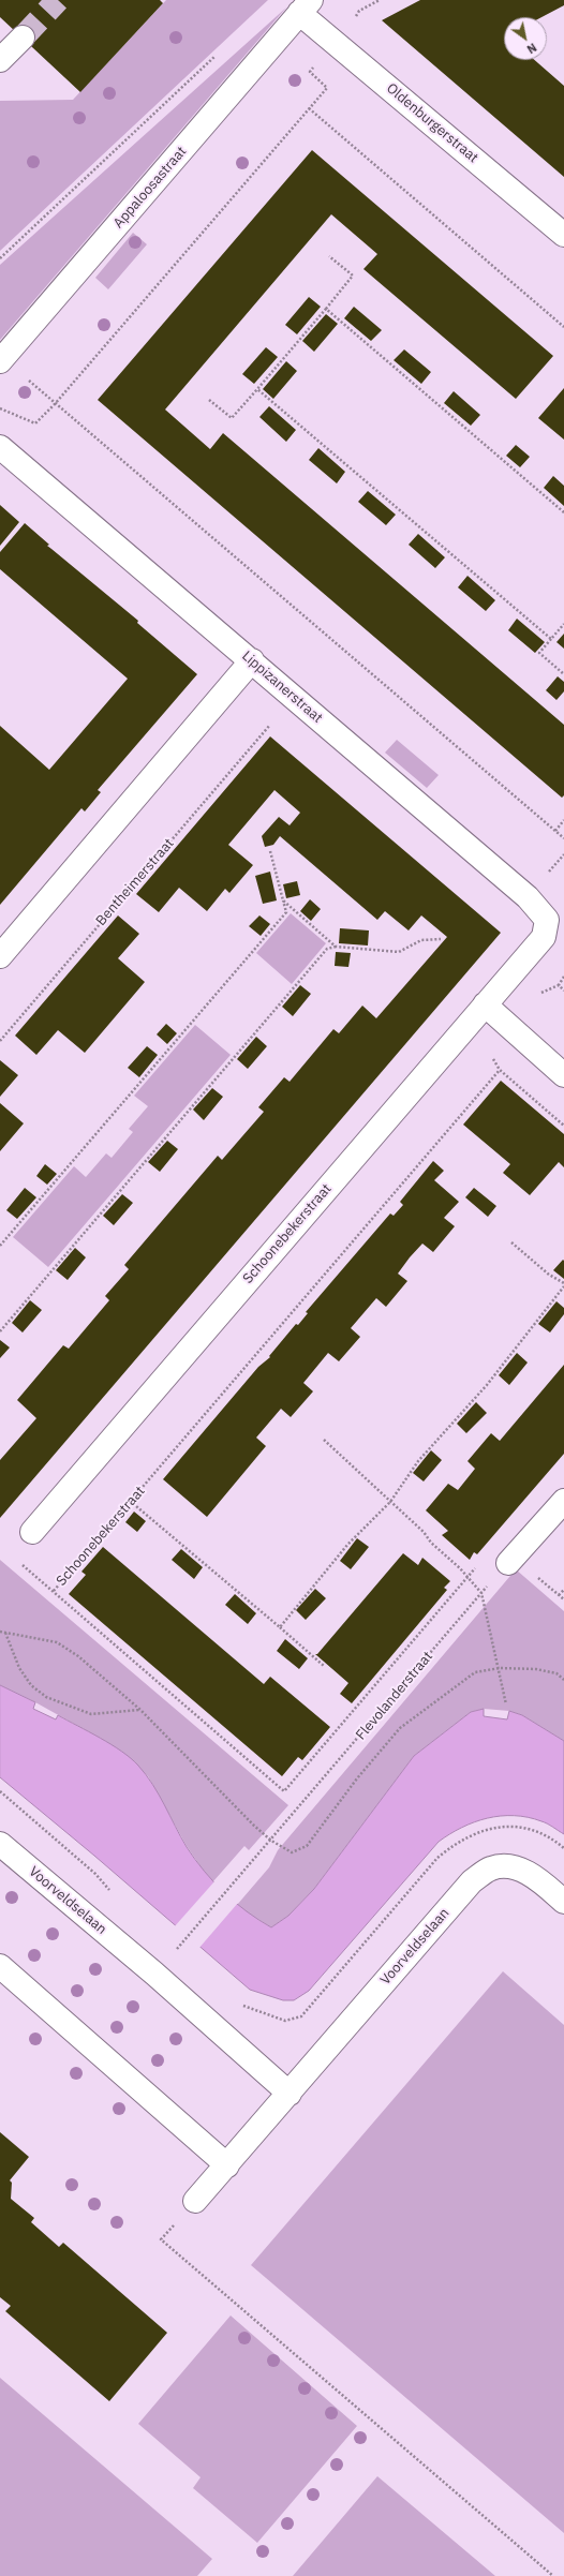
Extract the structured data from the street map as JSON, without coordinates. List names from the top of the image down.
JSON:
{
  "streets": {
    "street": [
      "Oldenburgerstraat",
      "Appaloosastraat",
      "Lippizanerstraat",
      "Schoonebekerstraat",
      "Voorveldselaan"
    ],
    "path": ["Bentheimerstraat", "Flevolanderstraat"]
  },
  "crossings": [
    ["Oldenburgerstraat", "Appaloosastraat"],
    ["Lippizanerstraat", "Schoonebekerstraat"],
    ["Schoonebekerstraat", "Flevolanderstraat"]
  ],
  "north": "bottom right"
}
